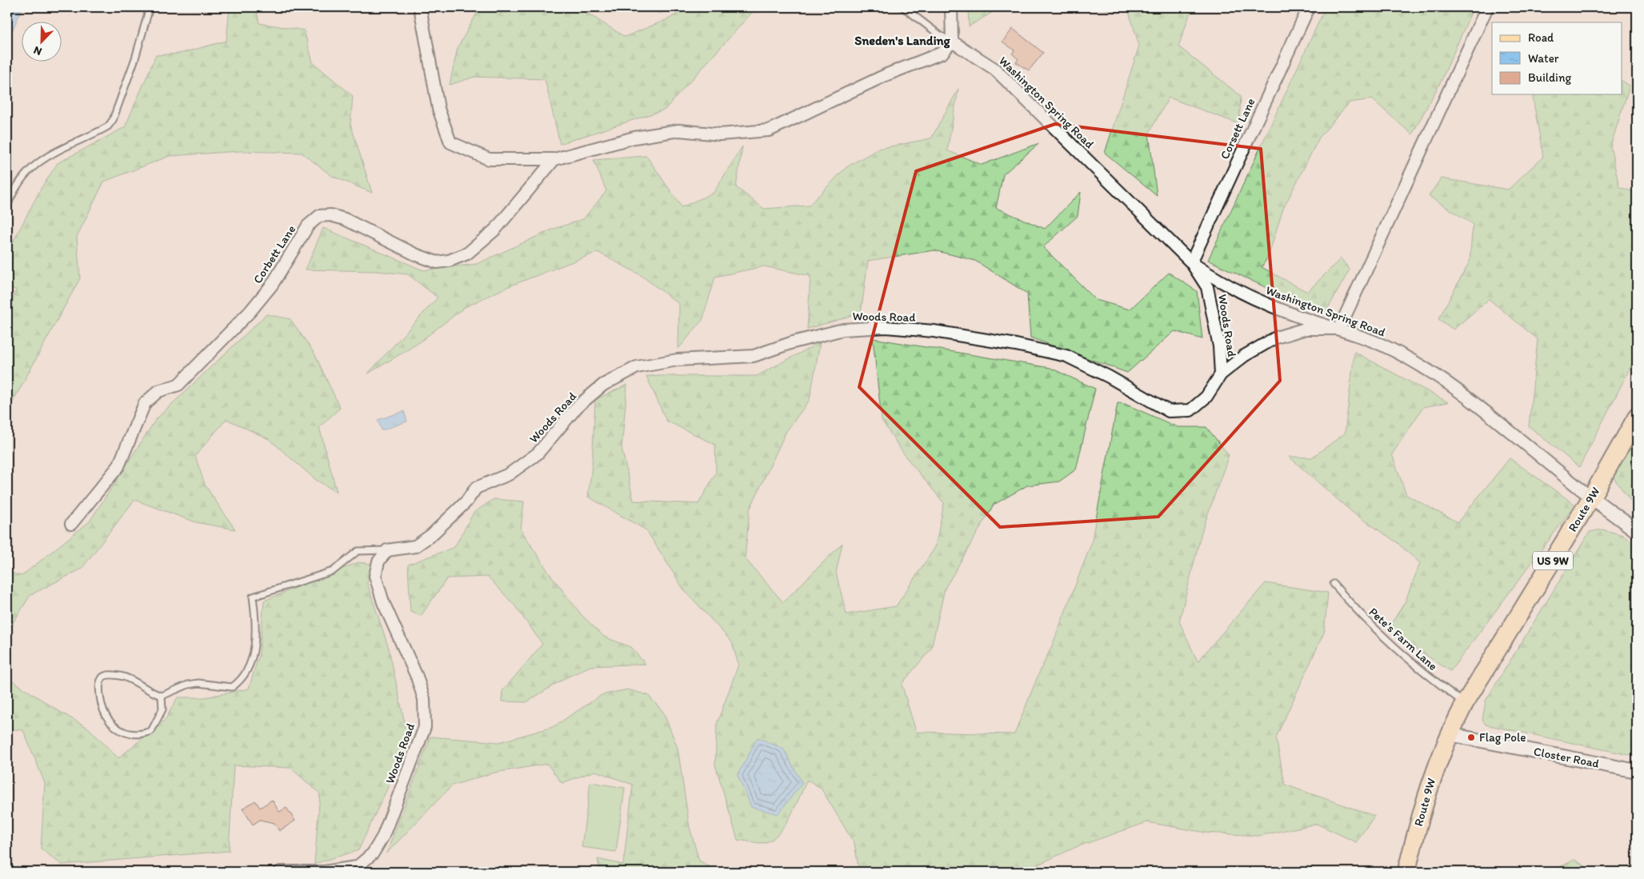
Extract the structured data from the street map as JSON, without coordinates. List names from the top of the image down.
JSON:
{
  "streets": {
    "main road": ["Route 9W", "US 9W"],
    "street": [
      "Washington Spring Road",
      "Corsett Lane",
      "Corbett Lane",
      "Woods Road",
      "Closter Road"
    ],
    "lane": ["Pete's Farm Lane"]
  },
  "crossings": [
    ["Washington Spring Road", "Corsett Lane"],
    ["Washington Spring Road", "Woods Road"],
    ["Washington Spring Road", "Route 9W"],
    ["Corsett Lane", "Woods Road"],
    ["Route 9W", "US 9W"],
    ["Route 9W", "Pete's Farm Lane"],
    ["Route 9W", "Closter Road"],
    ["US 9W", "Pete's Farm Lane"],
    ["US 9W", "Closter Road"]
  ],
  "districts": ["Sneden's Landing"],
  "places": ["Flag Pole"],
  "legend": ["Road", "Water", "Building"],
  "north": "bottom left"
}
